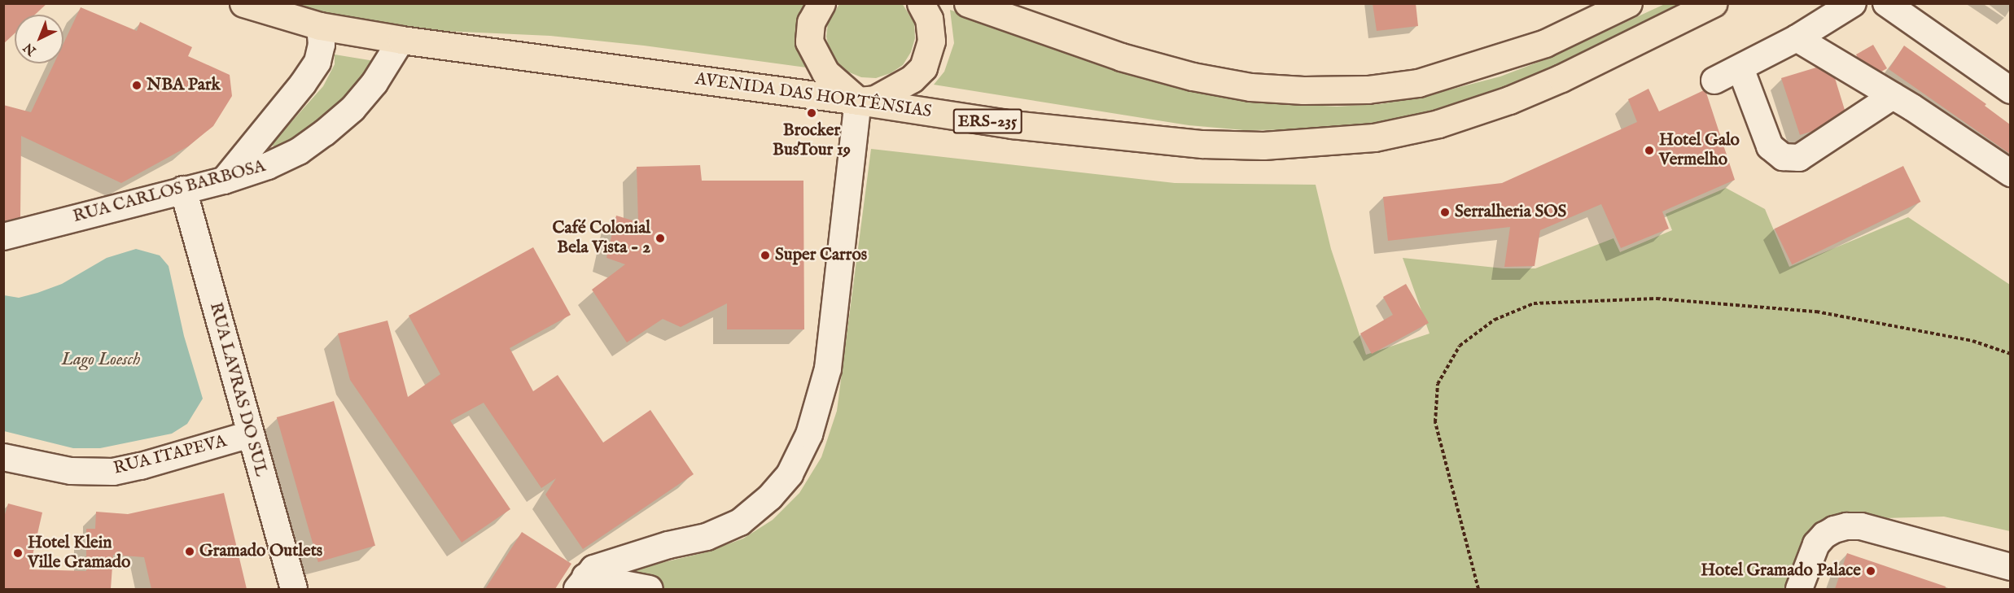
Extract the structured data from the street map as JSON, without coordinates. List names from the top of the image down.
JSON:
{
  "streets": {
    "main road": ["AVENIDA DAS HORTÊNSIAS", "ERS-235"],
    "street": ["RUA CARLOS BARBOSA", "RUA LAVRAS DO SUL", "RUA ITAPEVA"]
  },
  "crossings": [
    ["AVENIDA DAS HORTÊNSIAS", "RUA CARLOS BARBOSA"],
    ["RUA CARLOS BARBOSA", "RUA LAVRAS DO SUL"],
    ["RUA LAVRAS DO SUL", "RUA ITAPEVA"]
  ],
  "water": ["Lago Loesch"],
  "places": [
    "NBA Park",
    "Brocker BusTour 19",
    "Hotel Galo Vermelho",
    "Serralheria SOS",
    "Café Colonial Bela Vista - 2",
    "Super Carros",
    "Gramado Outlets",
    "Hotel Klein Ville Gramado",
    "Hotel Gramado Palace"
  ],
  "north": "bottom left"
}
